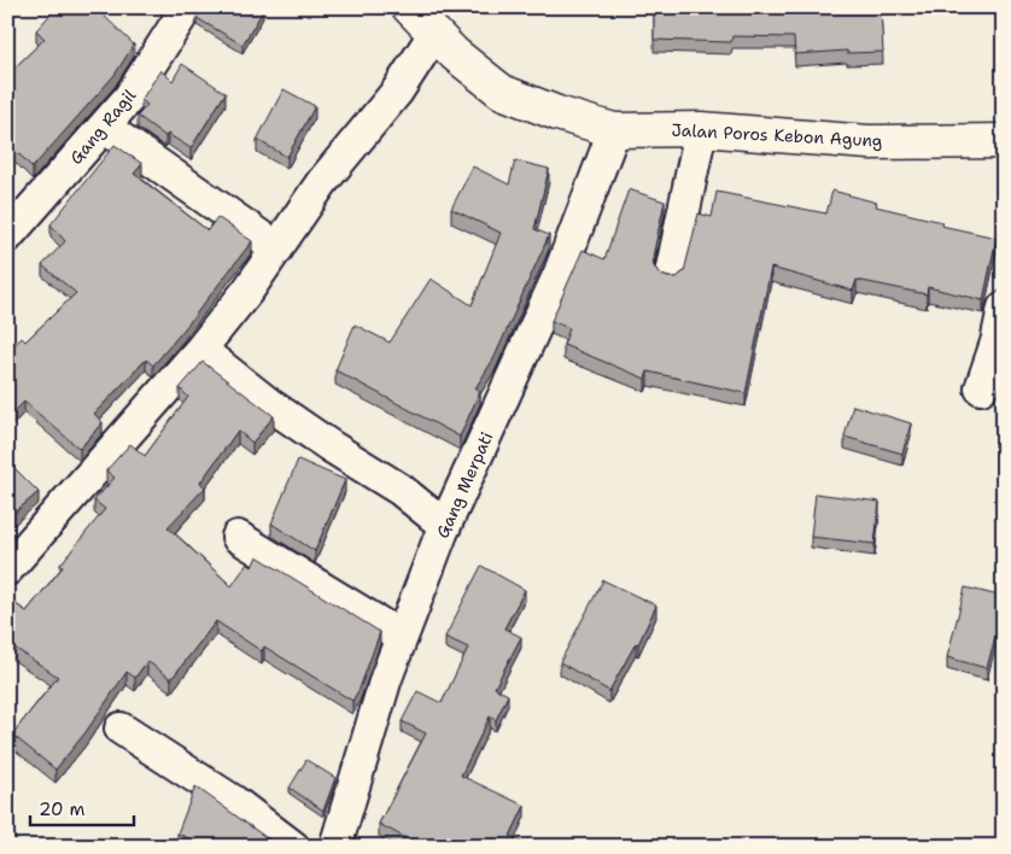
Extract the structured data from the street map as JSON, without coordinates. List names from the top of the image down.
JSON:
{
  "streets": {
    "main road": ["Jalan Poros Kebon Agung"],
    "street": ["Gang Ragil", "Gang Merpati"]
  },
  "crossings": [
    ["Jalan Poros Kebon Agung", "Gang Merpati"]
  ],
  "scale_bar": "20 m"
}
